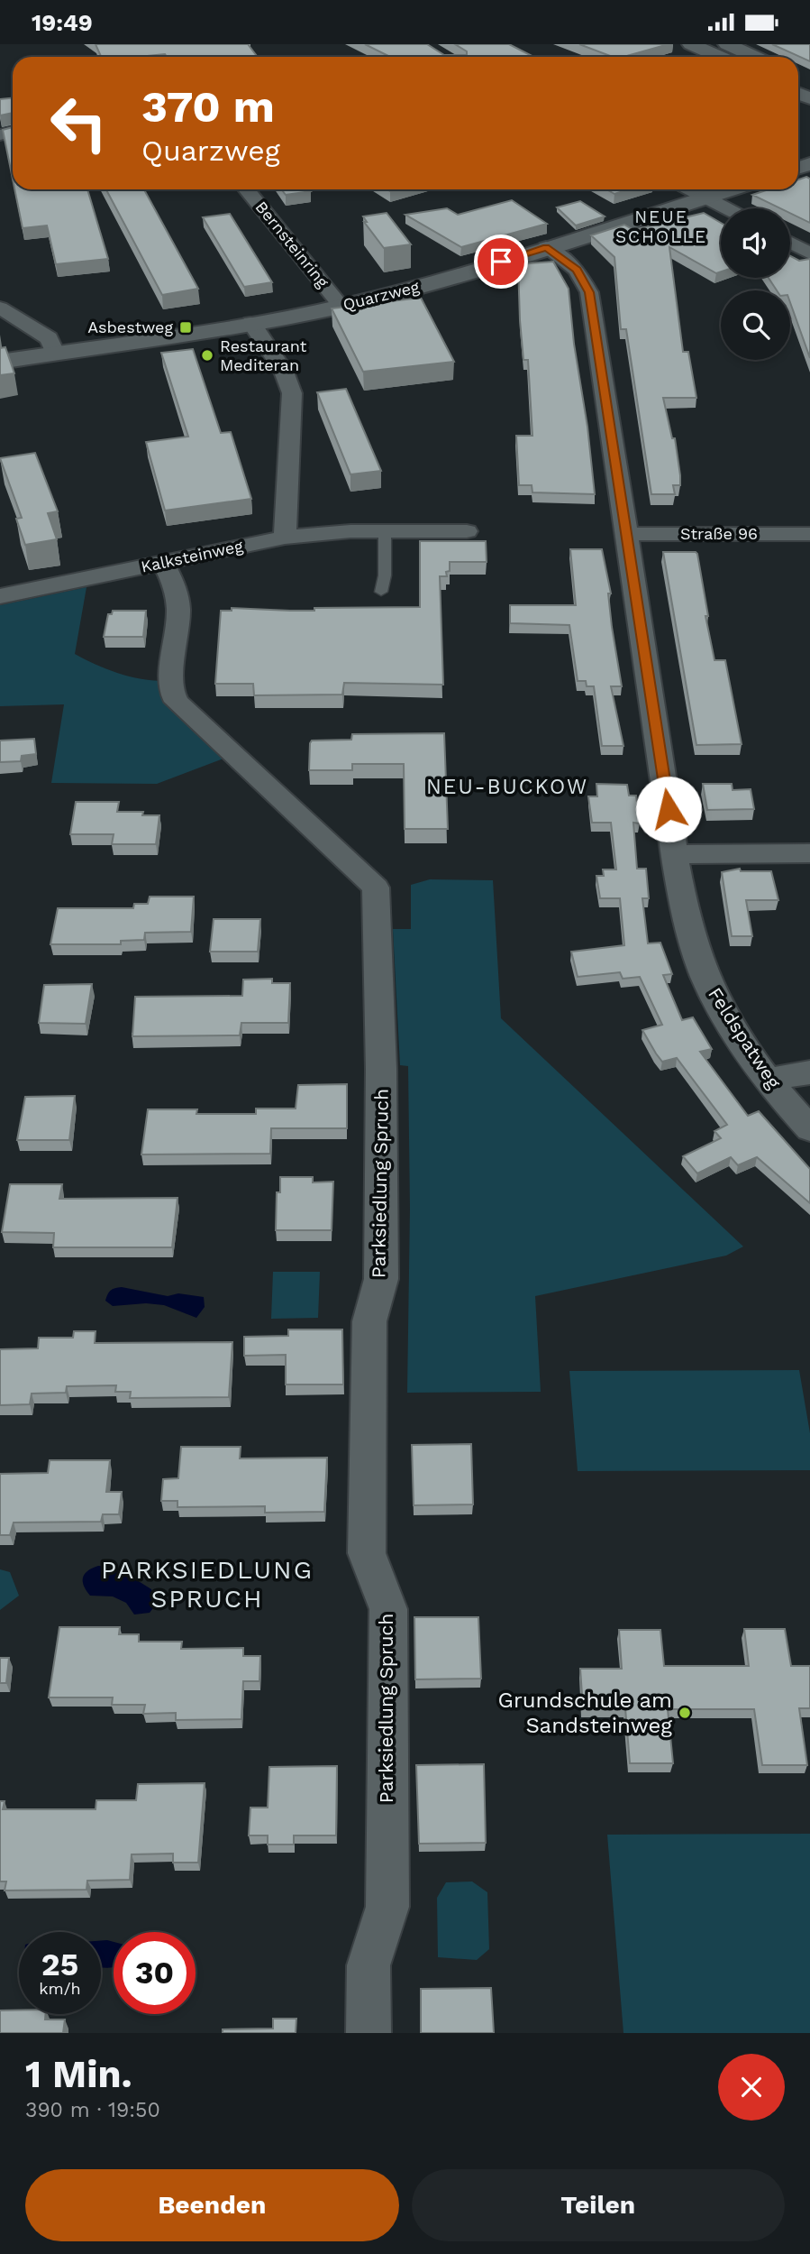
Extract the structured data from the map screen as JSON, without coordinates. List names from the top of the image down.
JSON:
{
  "streets": {
    "street": [
      "Bernsteinring",
      "Quarzweg",
      "Straße 96",
      "Kalksteinweg",
      "Feldspatweg",
      "Parksiedlung Spruch"
    ]
  },
  "crossings": [
    ["Bernsteinring", "Quarzweg"],
    ["Quarzweg", "Feldspatweg"],
    ["Straße 96", "Feldspatweg"],
    ["Kalksteinweg", "Parksiedlung Spruch"]
  ],
  "districts": ["NEUE SCHOLLE", "NEU-BUCKOW", "PARKSIEDLUNG SPRUCH"],
  "places": {
    "transit": ["Asbestweg"],
    "other": ["Restaurant Mediteran", "Grundschule am Sandsteinweg"]
  },
  "page": {
    "status": "19:49",
    "turn": ["370 m", "Quarzweg"],
    "speed": "25 km/h",
    "limit": "30",
    "heading": ["1 Min.", "390 m · 19:50"],
    "buttons": ["Beenden", "Teilen"]
  }
}
